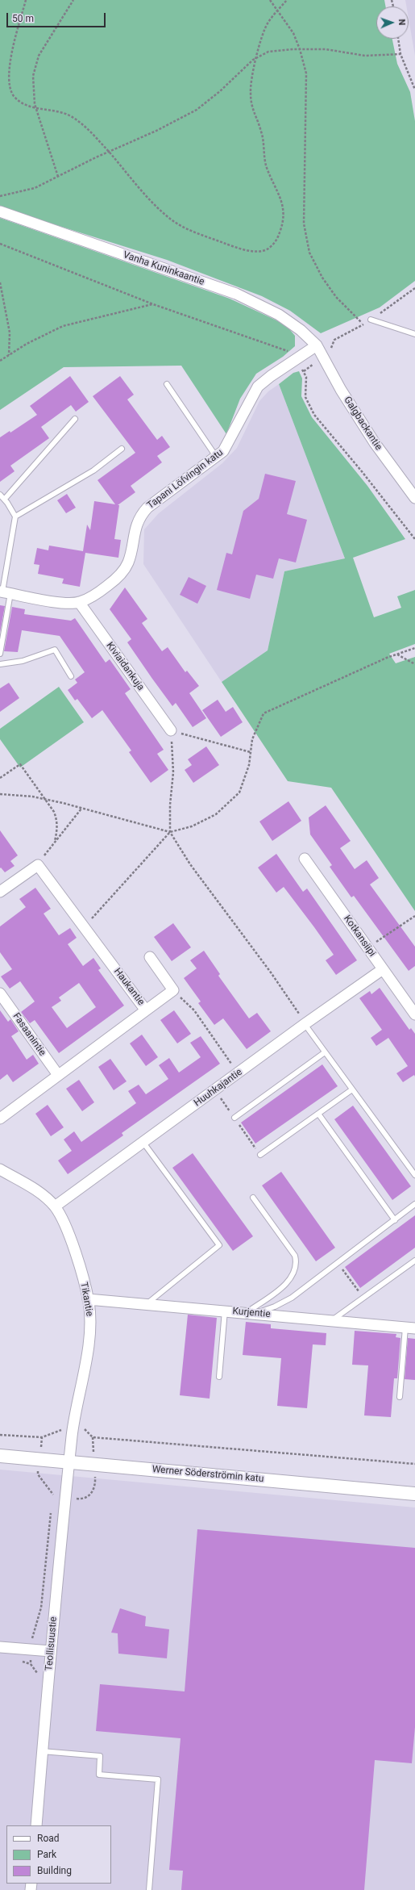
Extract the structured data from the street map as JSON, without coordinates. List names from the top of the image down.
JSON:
{
  "streets": {
    "street": [
      "Vanha Kuninkaantie",
      "Galgbackantie",
      "Tapani Löfvingin katu",
      "Kiviaidankuja",
      "Kotkansiipi",
      "Haukantie",
      "Fasaanintie",
      "Huuhkajantie",
      "Tikantie",
      "Kurjentie",
      "Werner Söderströmin katu",
      "Teollisuustie"
    ]
  },
  "crossings": [
    ["Vanha Kuninkaantie", "Galgbackantie"],
    ["Vanha Kuninkaantie", "Tapani Löfvingin katu"],
    ["Galgbackantie", "Tapani Löfvingin katu"],
    ["Tapani Löfvingin katu", "Kiviaidankuja"],
    ["Kotkansiipi", "Huuhkajantie"],
    ["Haukantie", "Fasaanintie"],
    ["Huuhkajantie", "Tikantie"],
    ["Tikantie", "Kurjentie"],
    ["Tikantie", "Werner Söderströmin katu"],
    ["Tikantie", "Teollisuustie"],
    ["Werner Söderströmin katu", "Teollisuustie"]
  ],
  "legend": ["Road", "Park", "Building"],
  "scale_bar": "50 m",
  "north": "right"
}
